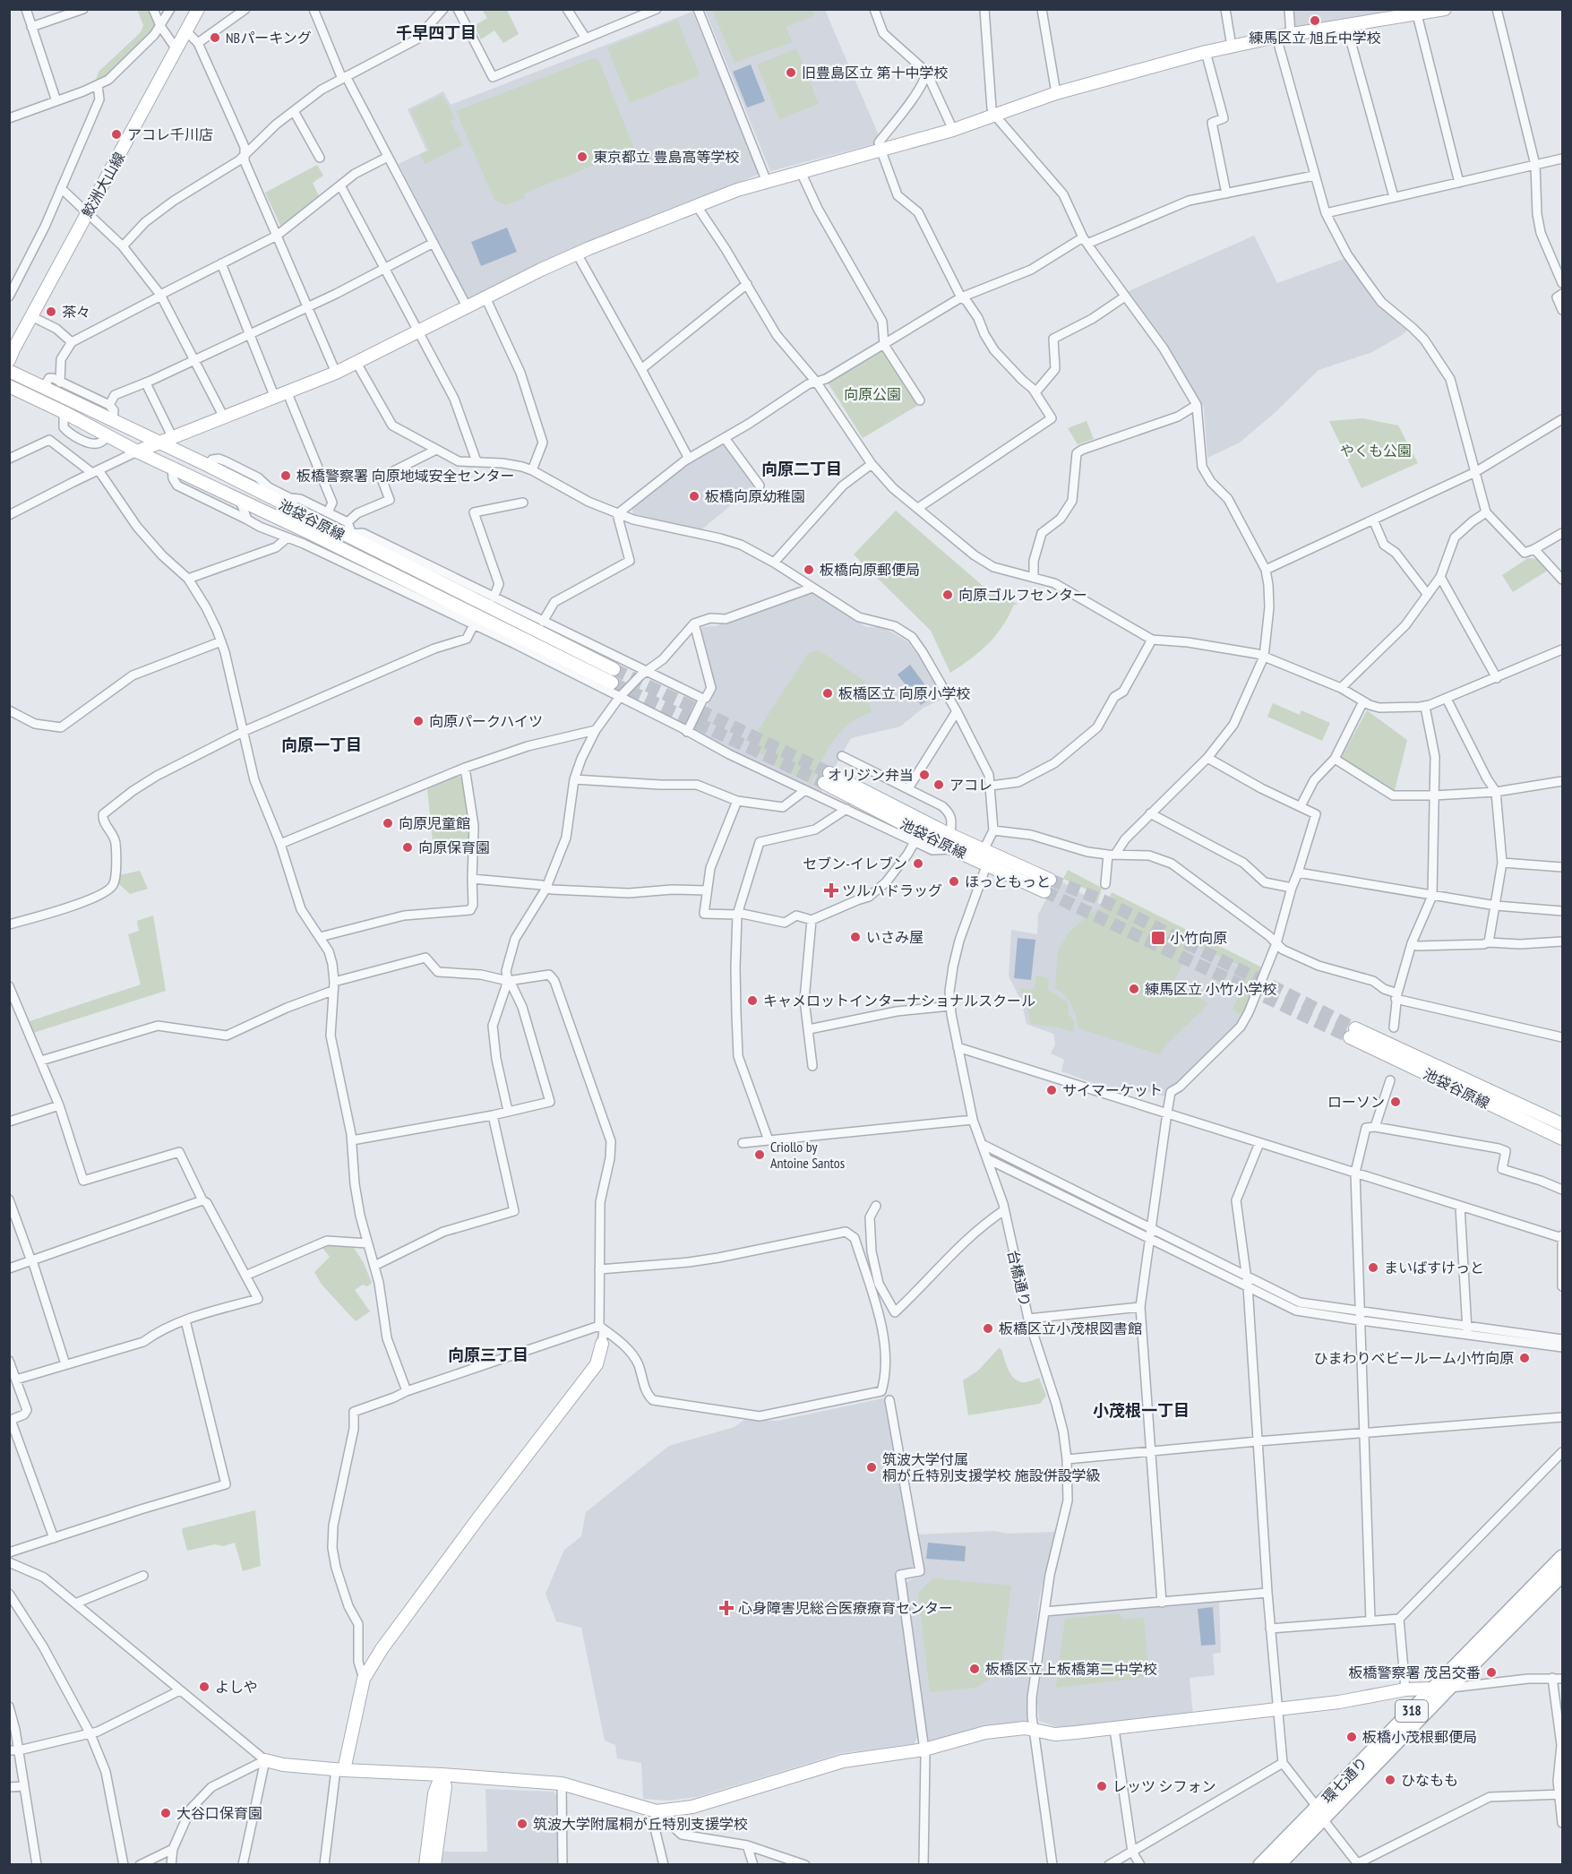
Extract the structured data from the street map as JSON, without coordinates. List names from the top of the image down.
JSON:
{
  "streets": {
    "main road": ["318", "環七通り"],
    "street": ["鮫洲大山線", "池袋谷原線", "台橋通り"]
  },
  "crossings": [
    ["池袋谷原線", "台橋通り"]
  ],
  "districts": [
    "千早四丁目",
    "向原二丁目",
    "向原一丁目",
    "向原三丁目",
    "小茂根一丁目"
  ],
  "parks": ["向原公園", "やくも公園"],
  "places": {
    "other": [
      "練馬区立 旭丘中学校",
      "NBパーキング",
      "旧豊島区立 第十中学校",
      "アコレ千川店",
      "東京都立 豊島高等学校",
      "茶々",
      "板橋警察署 向原地域安全センター",
      "板橋向原幼稚園",
      "板橋向原郵便局",
      "向原ゴルフセンター",
      "板橋区立 向原小学校",
      "向原パークハイツ",
      "オリジン弁当",
      "アコレ",
      "向原児童館",
      "向原保育園",
      "セブン-イレブン",
      "ほっともっと",
      "いさみ屋",
      "練馬区立 小竹小学校",
      "キャメロットインターナショナルスクール",
      "サイマーケット",
      "ローソン",
      "Criollo by Antoine Santos",
      "まいばすけっと",
      "板橋区立小茂根図書館",
      "ひまわりベビールーム小竹向原",
      "筑波大学付属 桐が丘特別支援学校 施設併設学級",
      "板橋区立上板橋第二中学校",
      "板橋警察署 茂呂交番",
      "よしや",
      "板橋小茂根郵便局",
      "ひなもも",
      "レッツ シフォン",
      "大谷口保育園",
      "筑波大学附属桐が丘特別支援学校"
    ],
    "health": ["ツルハドラッグ", "心身障害児総合医療療育センター"],
    "transit": ["小竹向原"]
  }
}
